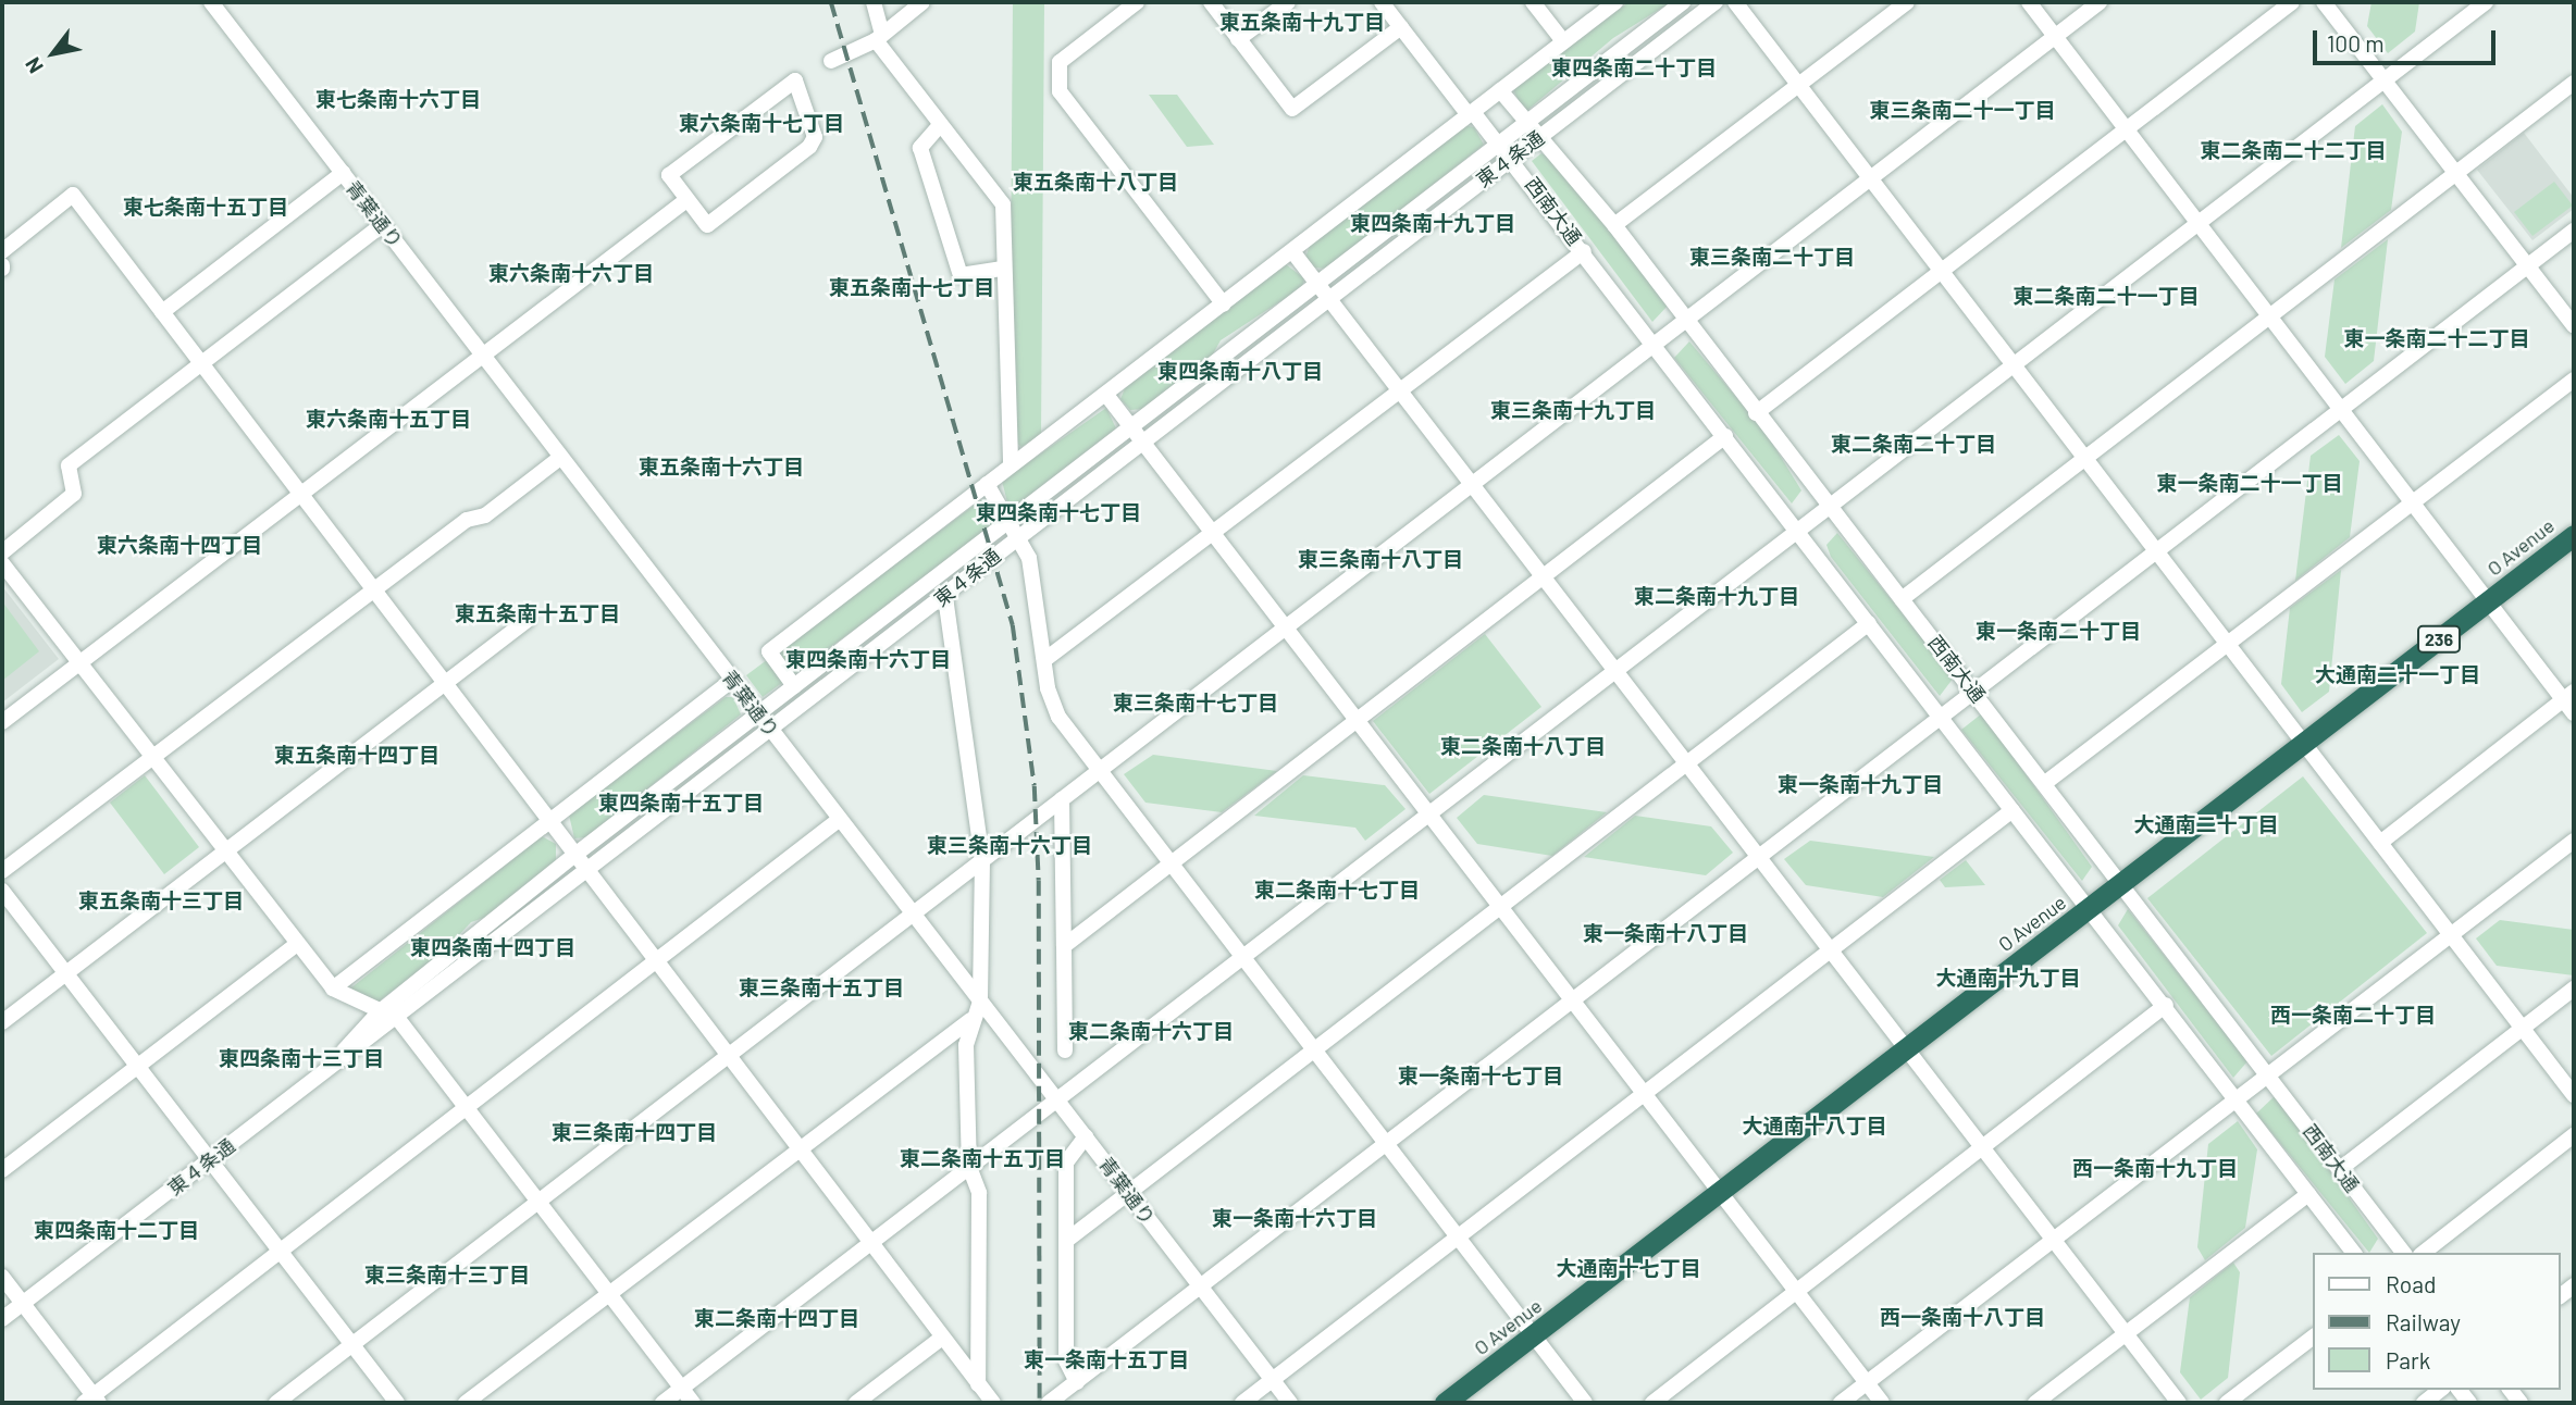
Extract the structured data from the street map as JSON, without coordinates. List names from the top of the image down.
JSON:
{
  "streets": {
    "highway": ["O Avenue", "236"],
    "street": ["東４条通", "西南大通", "青葉通り"]
  },
  "crossings": [
    ["東４条通", "西南大通"],
    ["東４条通", "青葉通り"],
    ["西南大通", "O Avenue"]
  ],
  "districts": [
    "東五条南十九丁目",
    "東四条南二十丁目",
    "東七条南十六丁目",
    "東三条南二十一丁目",
    "東六条南十七丁目",
    "東二条南二十二丁目",
    "東五条南十八丁目",
    "東七条南十五丁目",
    "東四条南十九丁目",
    "東三条南二十丁目",
    "東六条南十六丁目",
    "東五条南十七丁目",
    "東二条南二十一丁目",
    "東一条南二十二丁目",
    "東四条南十八丁目",
    "東三条南十九丁目",
    "東六条南十五丁目",
    "東二条南二十丁目",
    "東五条南十六丁目",
    "東一条南二十一丁目",
    "東四条南十七丁目",
    "東六条南十四丁目",
    "東三条南十八丁目",
    "東二条南十九丁目",
    "東五条南十五丁目",
    "東一条南二十丁目",
    "東四条南十六丁目",
    "大通南二十一丁目",
    "東三条南十七丁目",
    "東二条南十八丁目",
    "東五条南十四丁目",
    "東一条南十九丁目",
    "東四条南十五丁目",
    "大通南二十丁目",
    "東三条南十六丁目",
    "東二条南十七丁目",
    "東五条南十三丁目",
    "東一条南十八丁目",
    "東四条南十四丁目",
    "大通南十九丁目",
    "東三条南十五丁目",
    "西一条南二十丁目",
    "東二条南十六丁目",
    "東四条南十三丁目",
    "東一条南十七丁目",
    "大通南十八丁目",
    "東三条南十四丁目",
    "東二条南十五丁目",
    "西一条南十九丁目",
    "東一条南十六丁目",
    "東四条南十二丁目",
    "大通南十七丁目",
    "東三条南十三丁目",
    "西一条南十八丁目",
    "東二条南十四丁目",
    "東一条南十五丁目"
  ],
  "legend": ["Road", "Railway", "Park"],
  "scale_bar": "100 m",
  "north": "bottom left"
}
